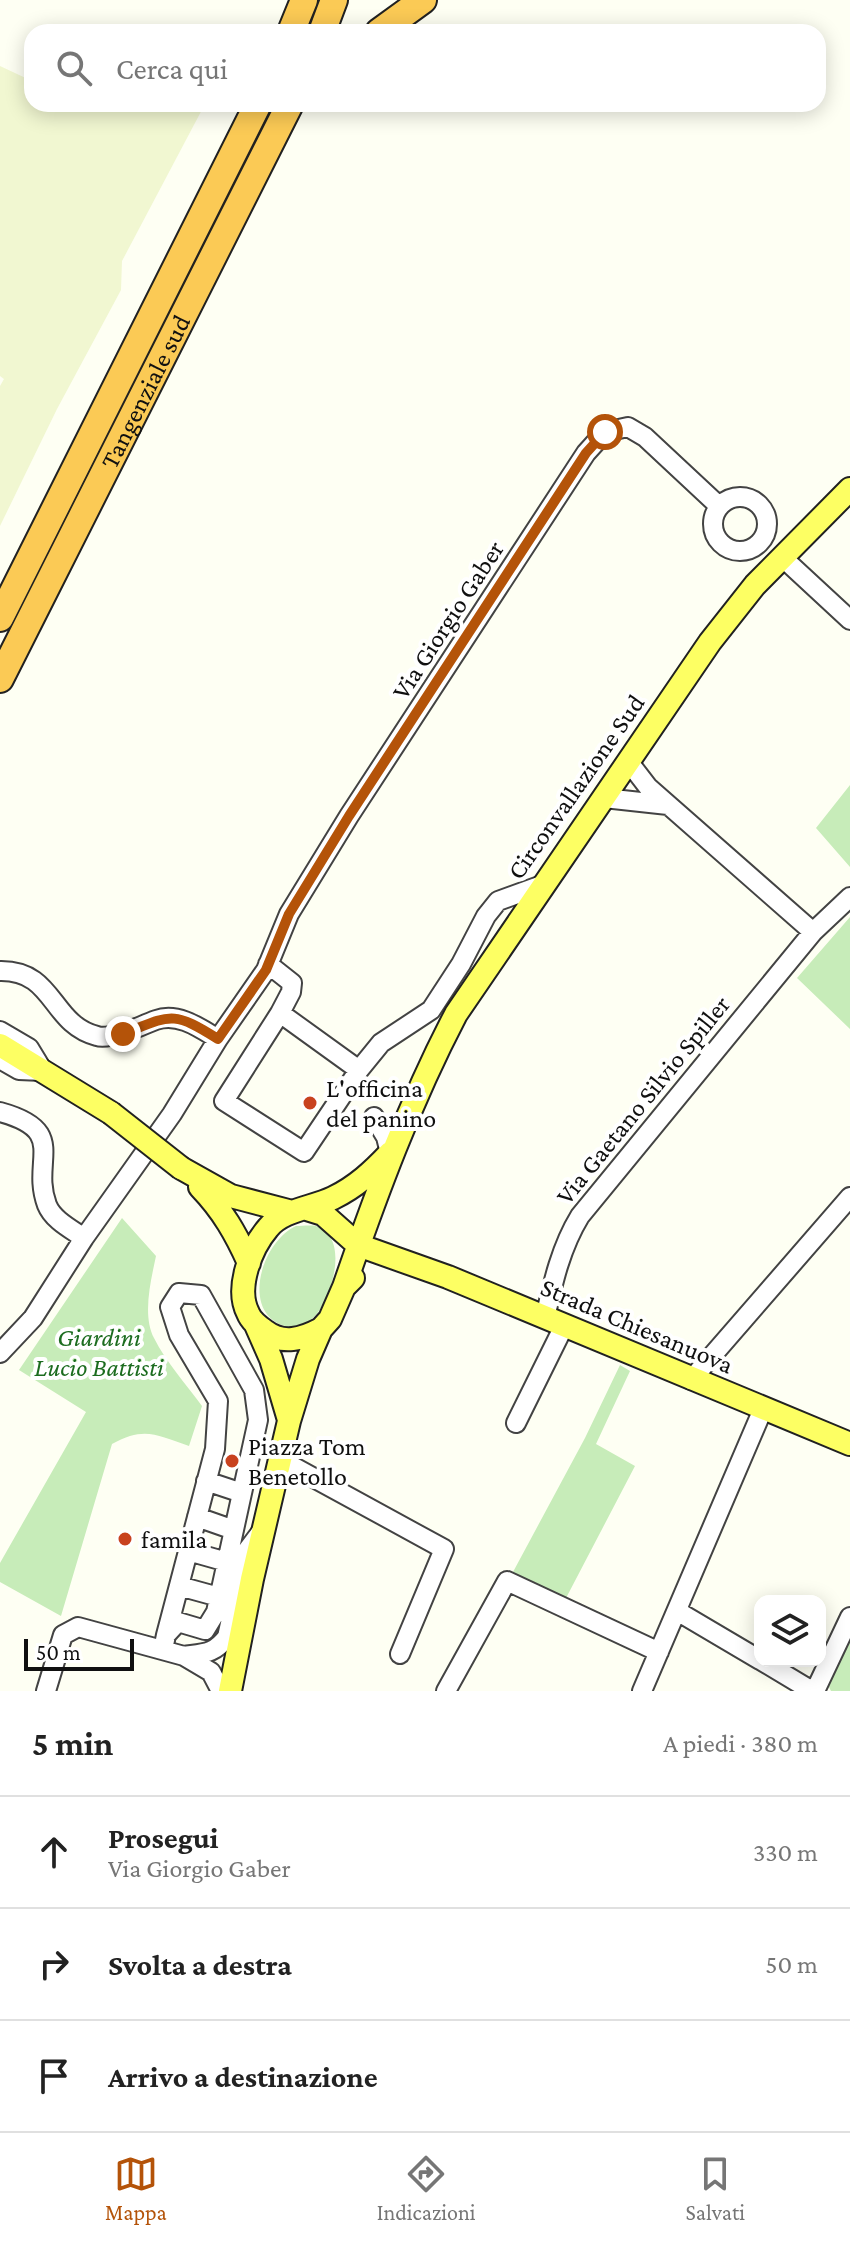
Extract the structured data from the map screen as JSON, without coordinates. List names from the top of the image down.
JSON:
{
  "streets": {
    "highway": ["Tangenziale sud"],
    "main road": ["Circonvallazione Sud", "Strada Chiesanuova"],
    "street": ["Via Giorgio Gaber", "Via Gaetano Silvio Spiller"]
  },
  "crossings": [
    ["Via Gaetano Silvio Spiller", "Strada Chiesanuova"]
  ],
  "parks": ["Giardini Lucio Battisti"],
  "places": ["L'officina del panino", "Piazza Tom Benetollo", "famila"],
  "scale_bar": "50 m",
  "page": {
    "search": "Cerca qui",
    "scale": "50 m",
    "heading": ["5 min", "A piedi · 380 m"],
    "list": [
      ["Prosegui", "Via Giorgio Gaber", "330 m"],
      ["Svolta a destra", "50 m"],
      "Arrivo a destinazione"
    ],
    "nav": ["Mappa", "Indicazioni", "Salvati"]
  }
}
